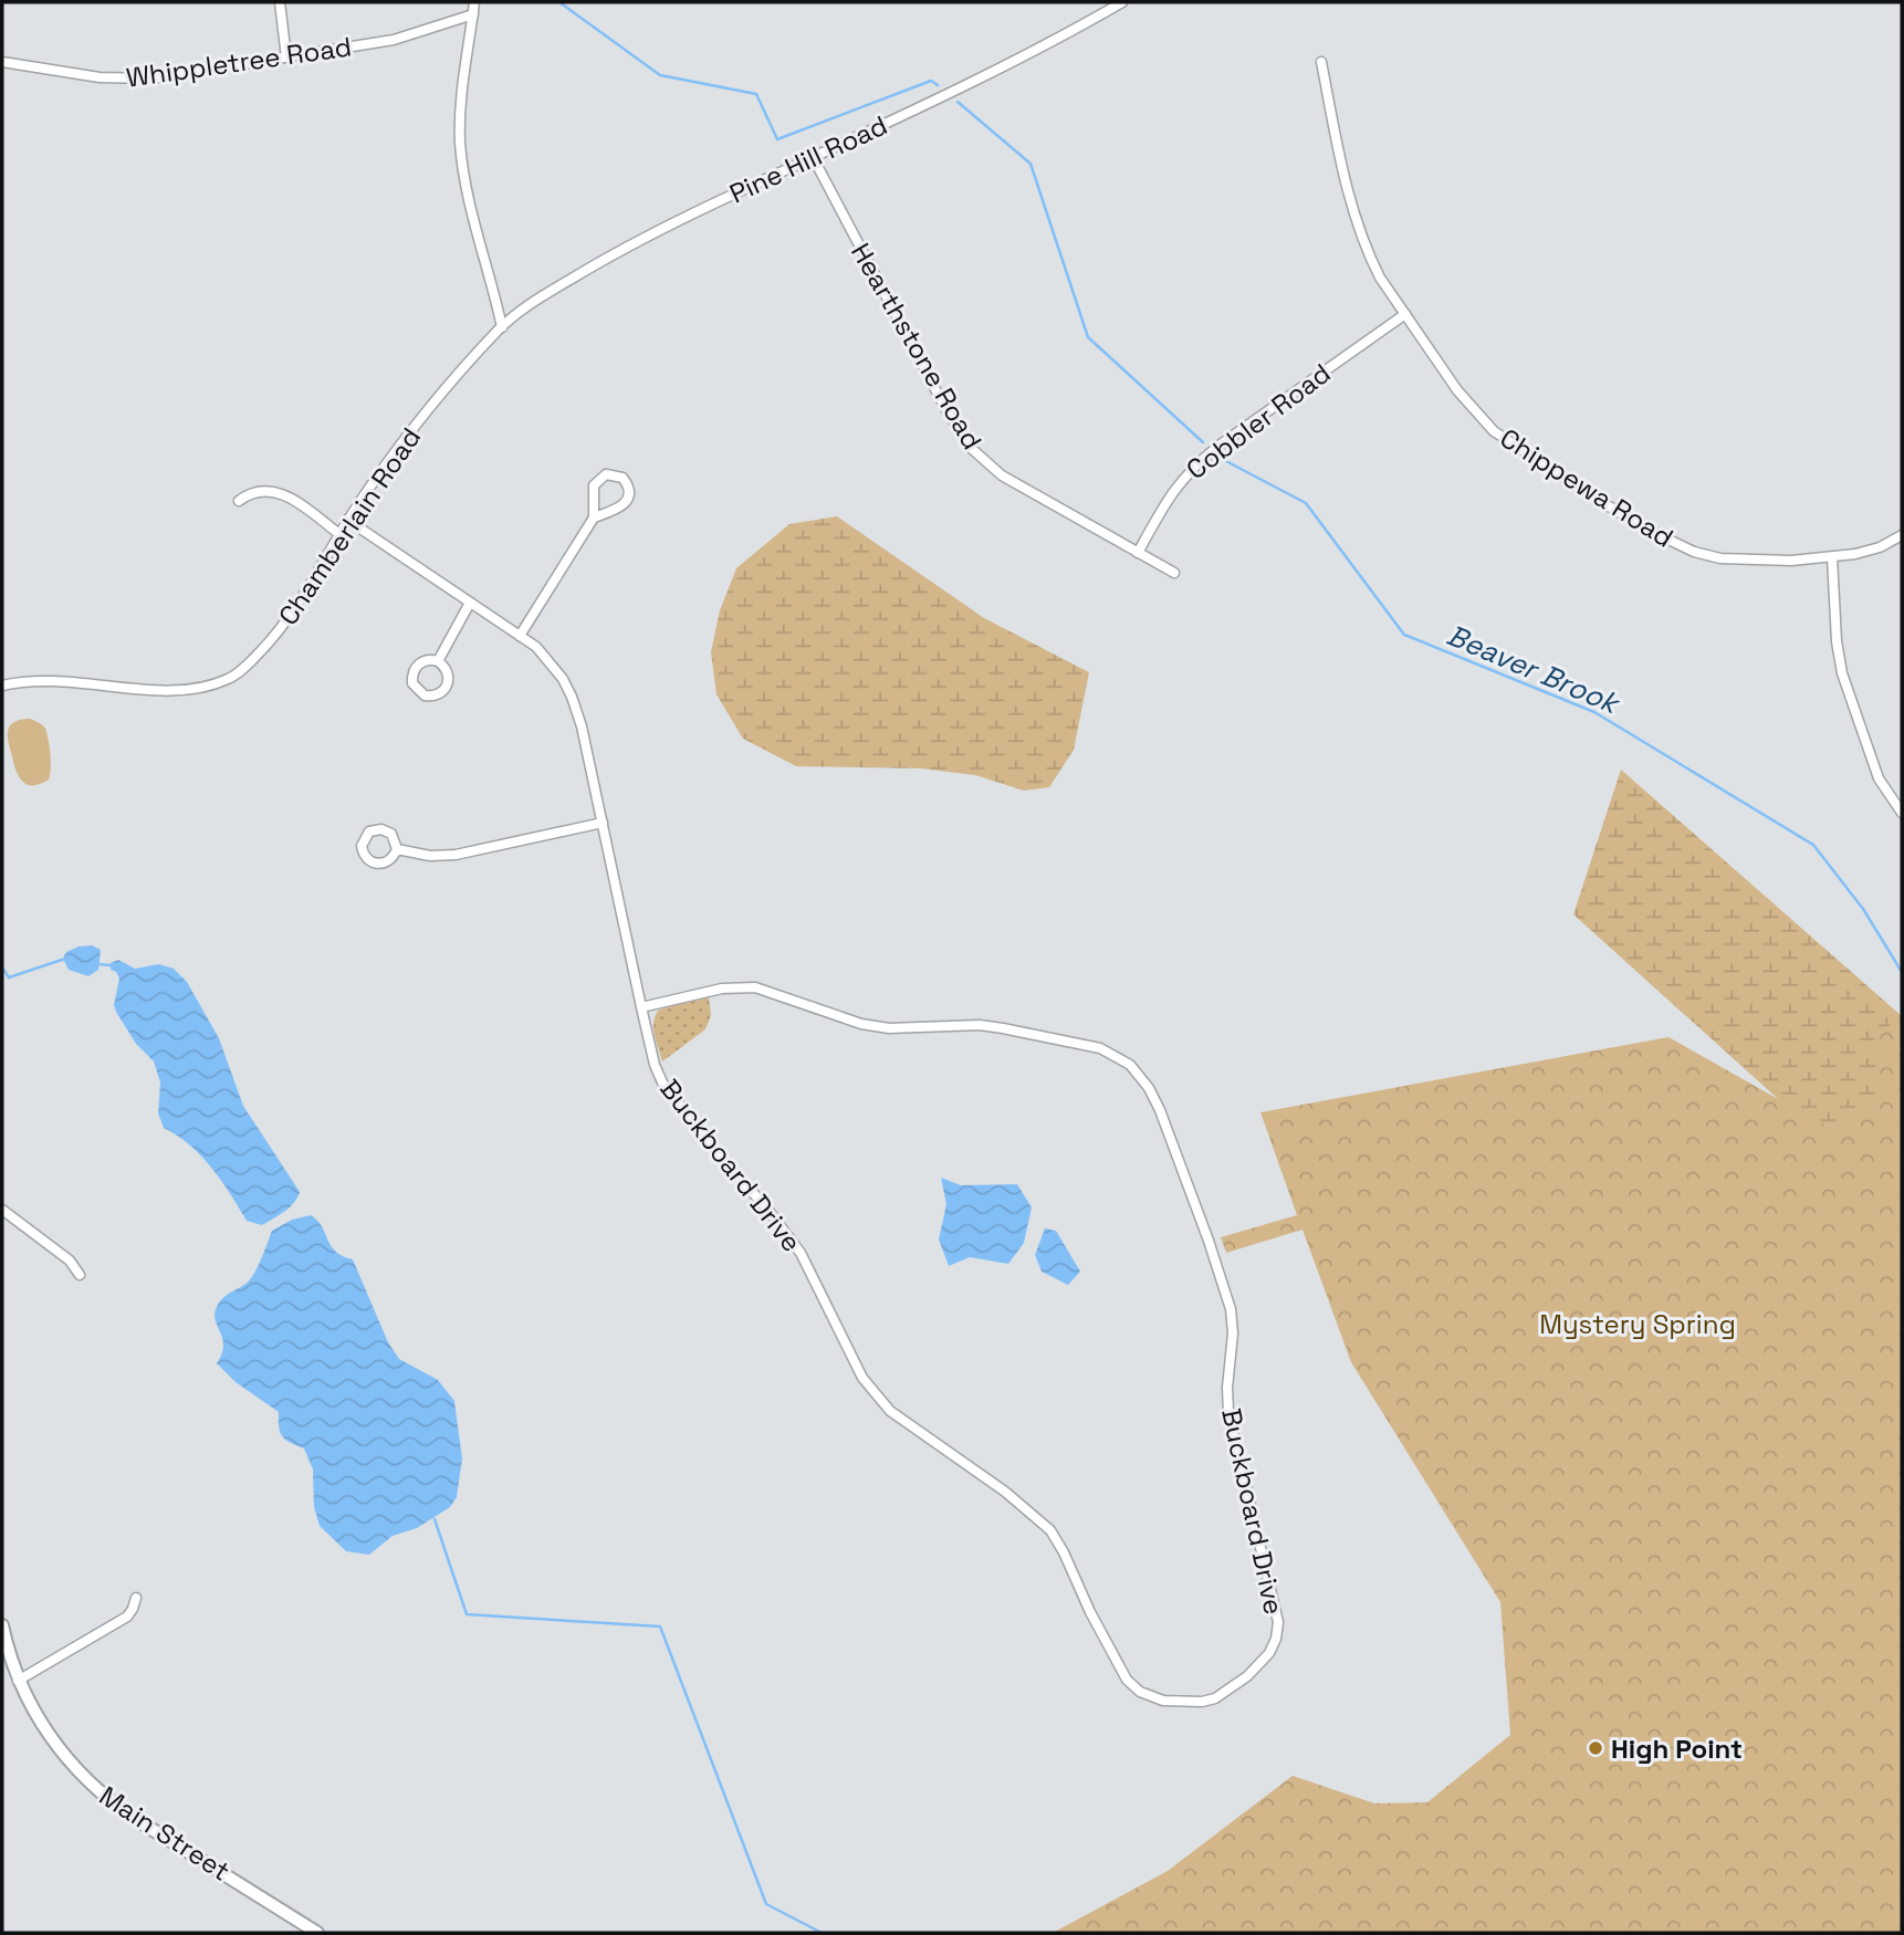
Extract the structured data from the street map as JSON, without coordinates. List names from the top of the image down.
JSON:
{
  "streets": {
    "main road": ["Main Street"],
    "street": [
      "Whippletree Road",
      "Pine Hill Road",
      "Hearthstone Road",
      "Cobbler Road",
      "Chippewa Road",
      "Chamberlain Road",
      "Buckboard Drive"
    ]
  },
  "crossings": [
    ["Pine Hill Road", "Hearthstone Road"],
    ["Pine Hill Road", "Chamberlain Road"],
    ["Hearthstone Road", "Cobbler Road"],
    ["Cobbler Road", "Chippewa Road"],
    ["Chamberlain Road", "Buckboard Drive"]
  ],
  "water": ["Beaver Brook"],
  "parks": ["Mystery Spring"],
  "places": ["High Point"]
}
